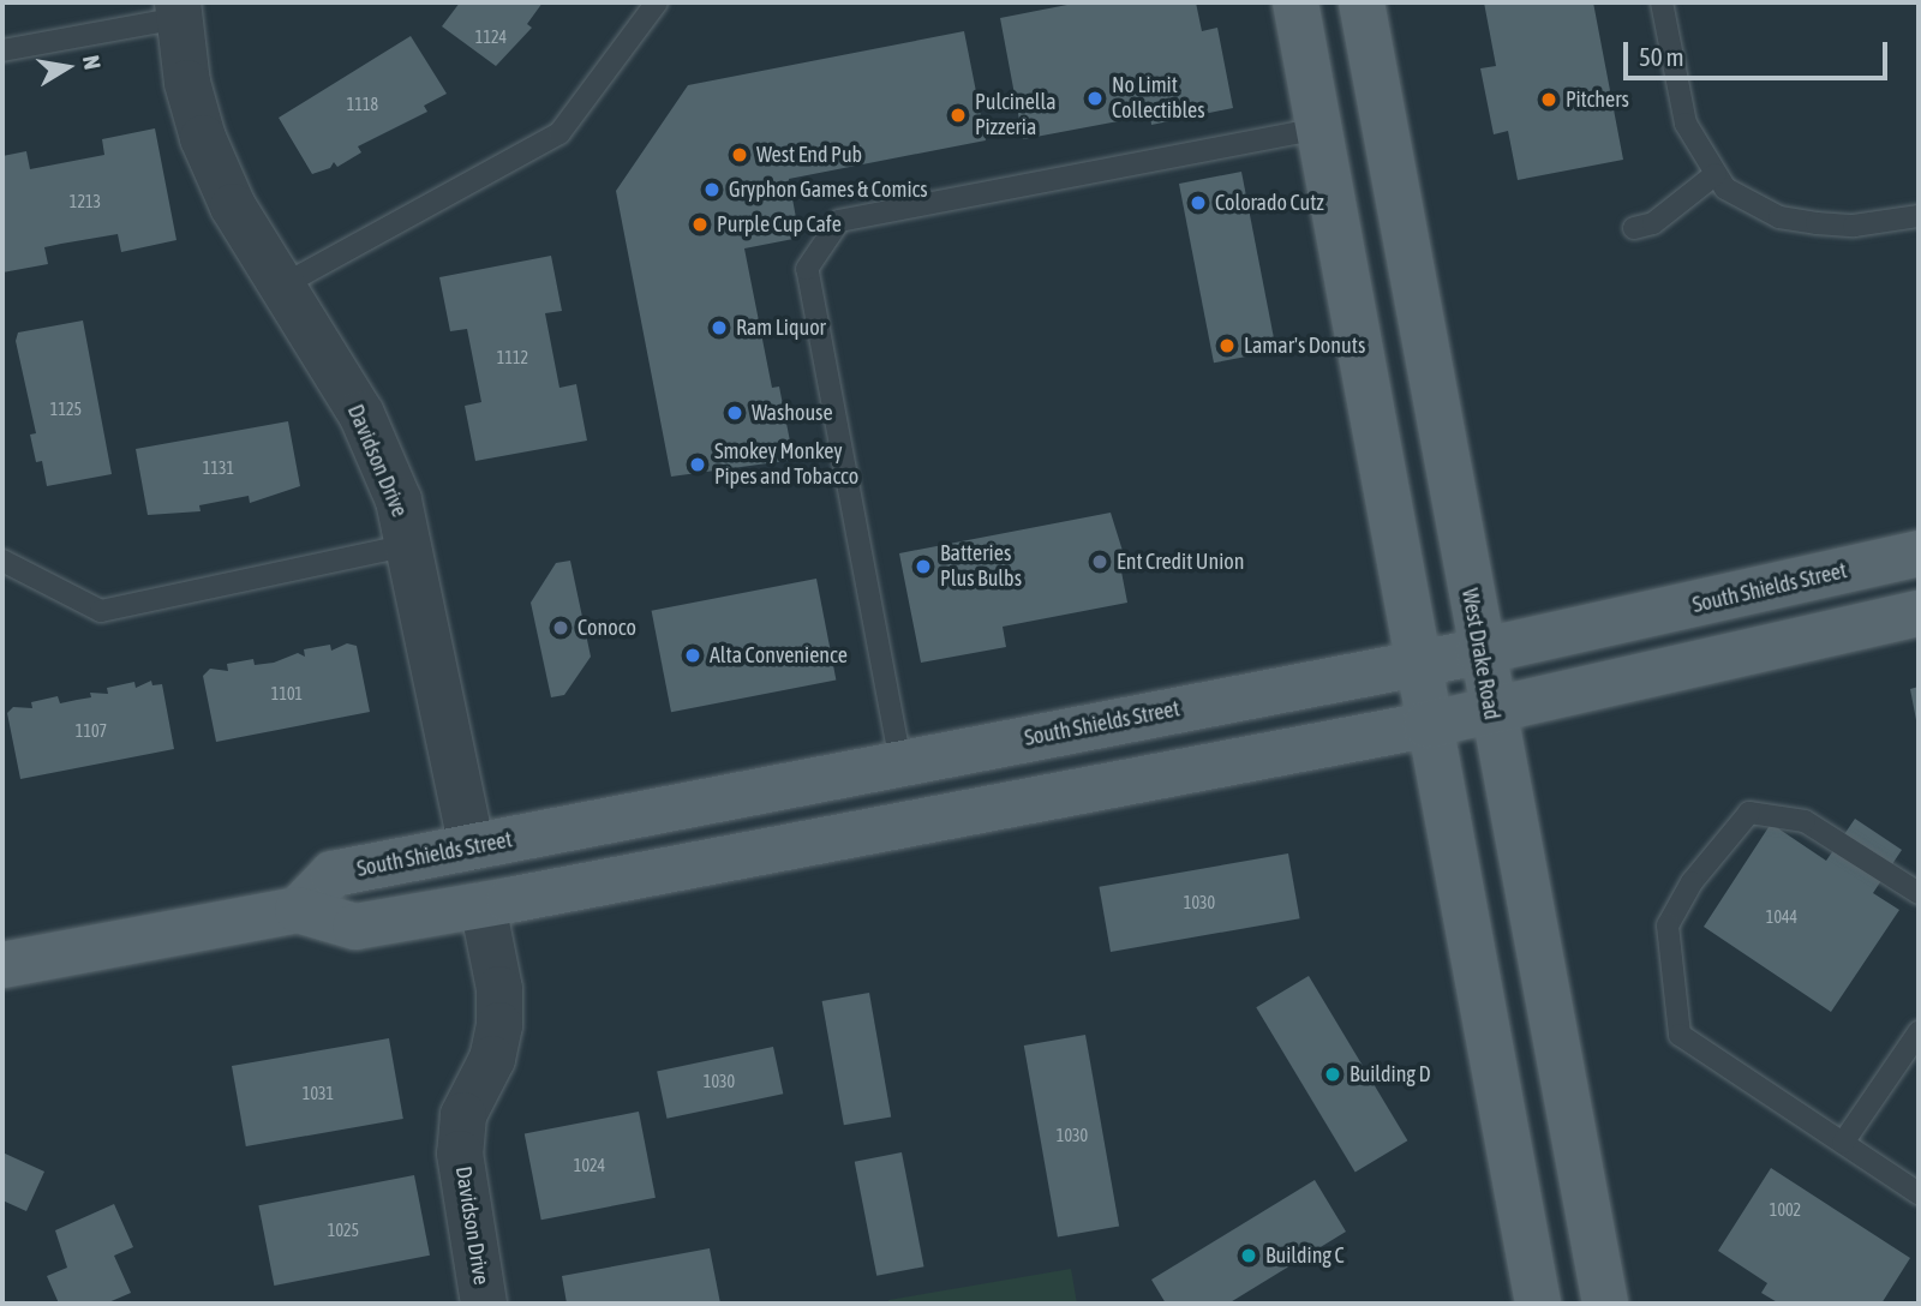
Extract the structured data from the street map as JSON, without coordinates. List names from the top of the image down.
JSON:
{
  "streets": {
    "main road": ["South Shields Street", "West Drake Road"],
    "street": ["Davidson Drive"]
  },
  "crossings": [
    ["Davidson Drive", "South Shields Street"],
    ["South Shields Street", "West Drake Road"]
  ],
  "places": [
    "No Limit Collectibles",
    "Pitchers",
    "Pulcinella Pizzeria",
    "West End Pub",
    "Gryphon Games & Comics",
    "Colorado Cutz",
    "Purple Cup Cafe",
    "Ram Liquor",
    "Lamar's Donuts",
    "Washouse",
    "Smokey Monkey Pipes and Tobacco",
    "Ent Credit Union",
    "Batteries Plus Bulbs",
    "Conoco",
    "Alta Convenience",
    "Building D",
    "Building C"
  ],
  "house_numbers": [
    "1124",
    "1118",
    "1213",
    "1112",
    "1125",
    "1131",
    "1101",
    "1107",
    "1030",
    "1044",
    "1030",
    "1031",
    "1030",
    "1024",
    "1002",
    "1025"
  ],
  "scale_bar": "50 m",
  "north": "right"
}
